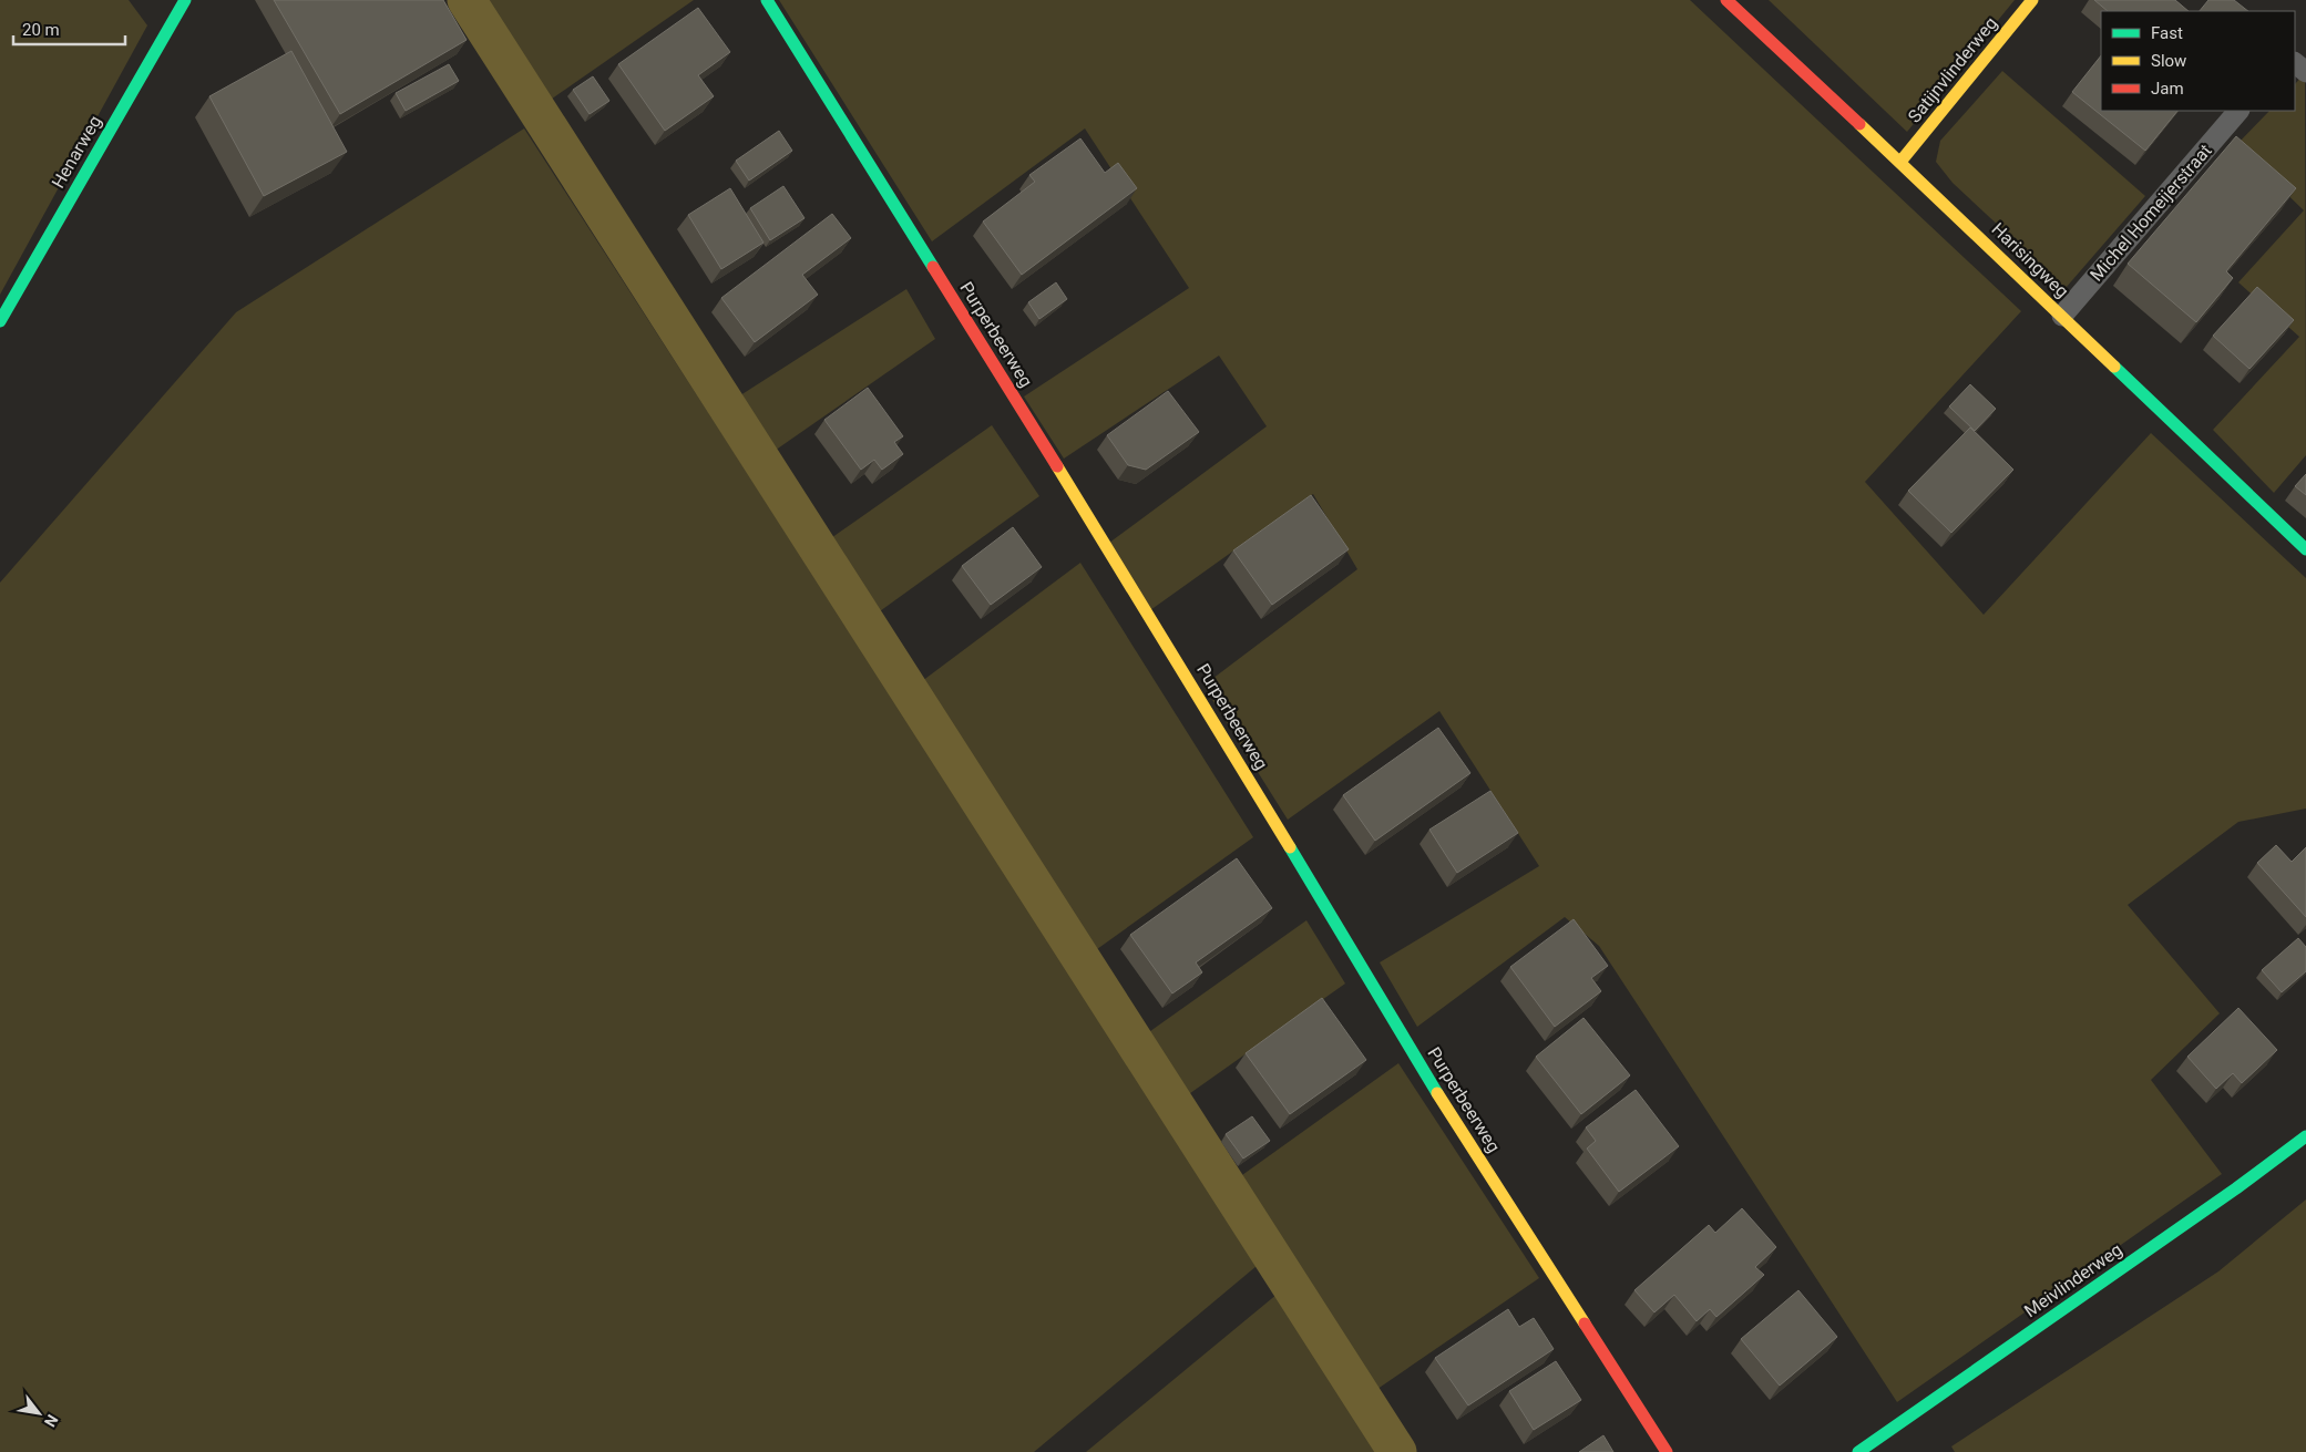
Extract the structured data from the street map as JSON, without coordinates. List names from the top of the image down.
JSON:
{
  "streets": {
    "street": [
      "Satijnvlinderweg",
      "Henarweg",
      "Harisingweg",
      "Purperbeerweg",
      "Meivlinderweg"
    ],
    "lane": ["Michel Homeijerstraat"]
  },
  "crossings": [
    ["Satijnvlinderweg", "Harisingweg"],
    ["Michel Homeijerstraat", "Harisingweg"]
  ],
  "legend": ["Fast", "Slow", "Jam"],
  "scale_bar": "20 m",
  "north": "bottom right"
}
